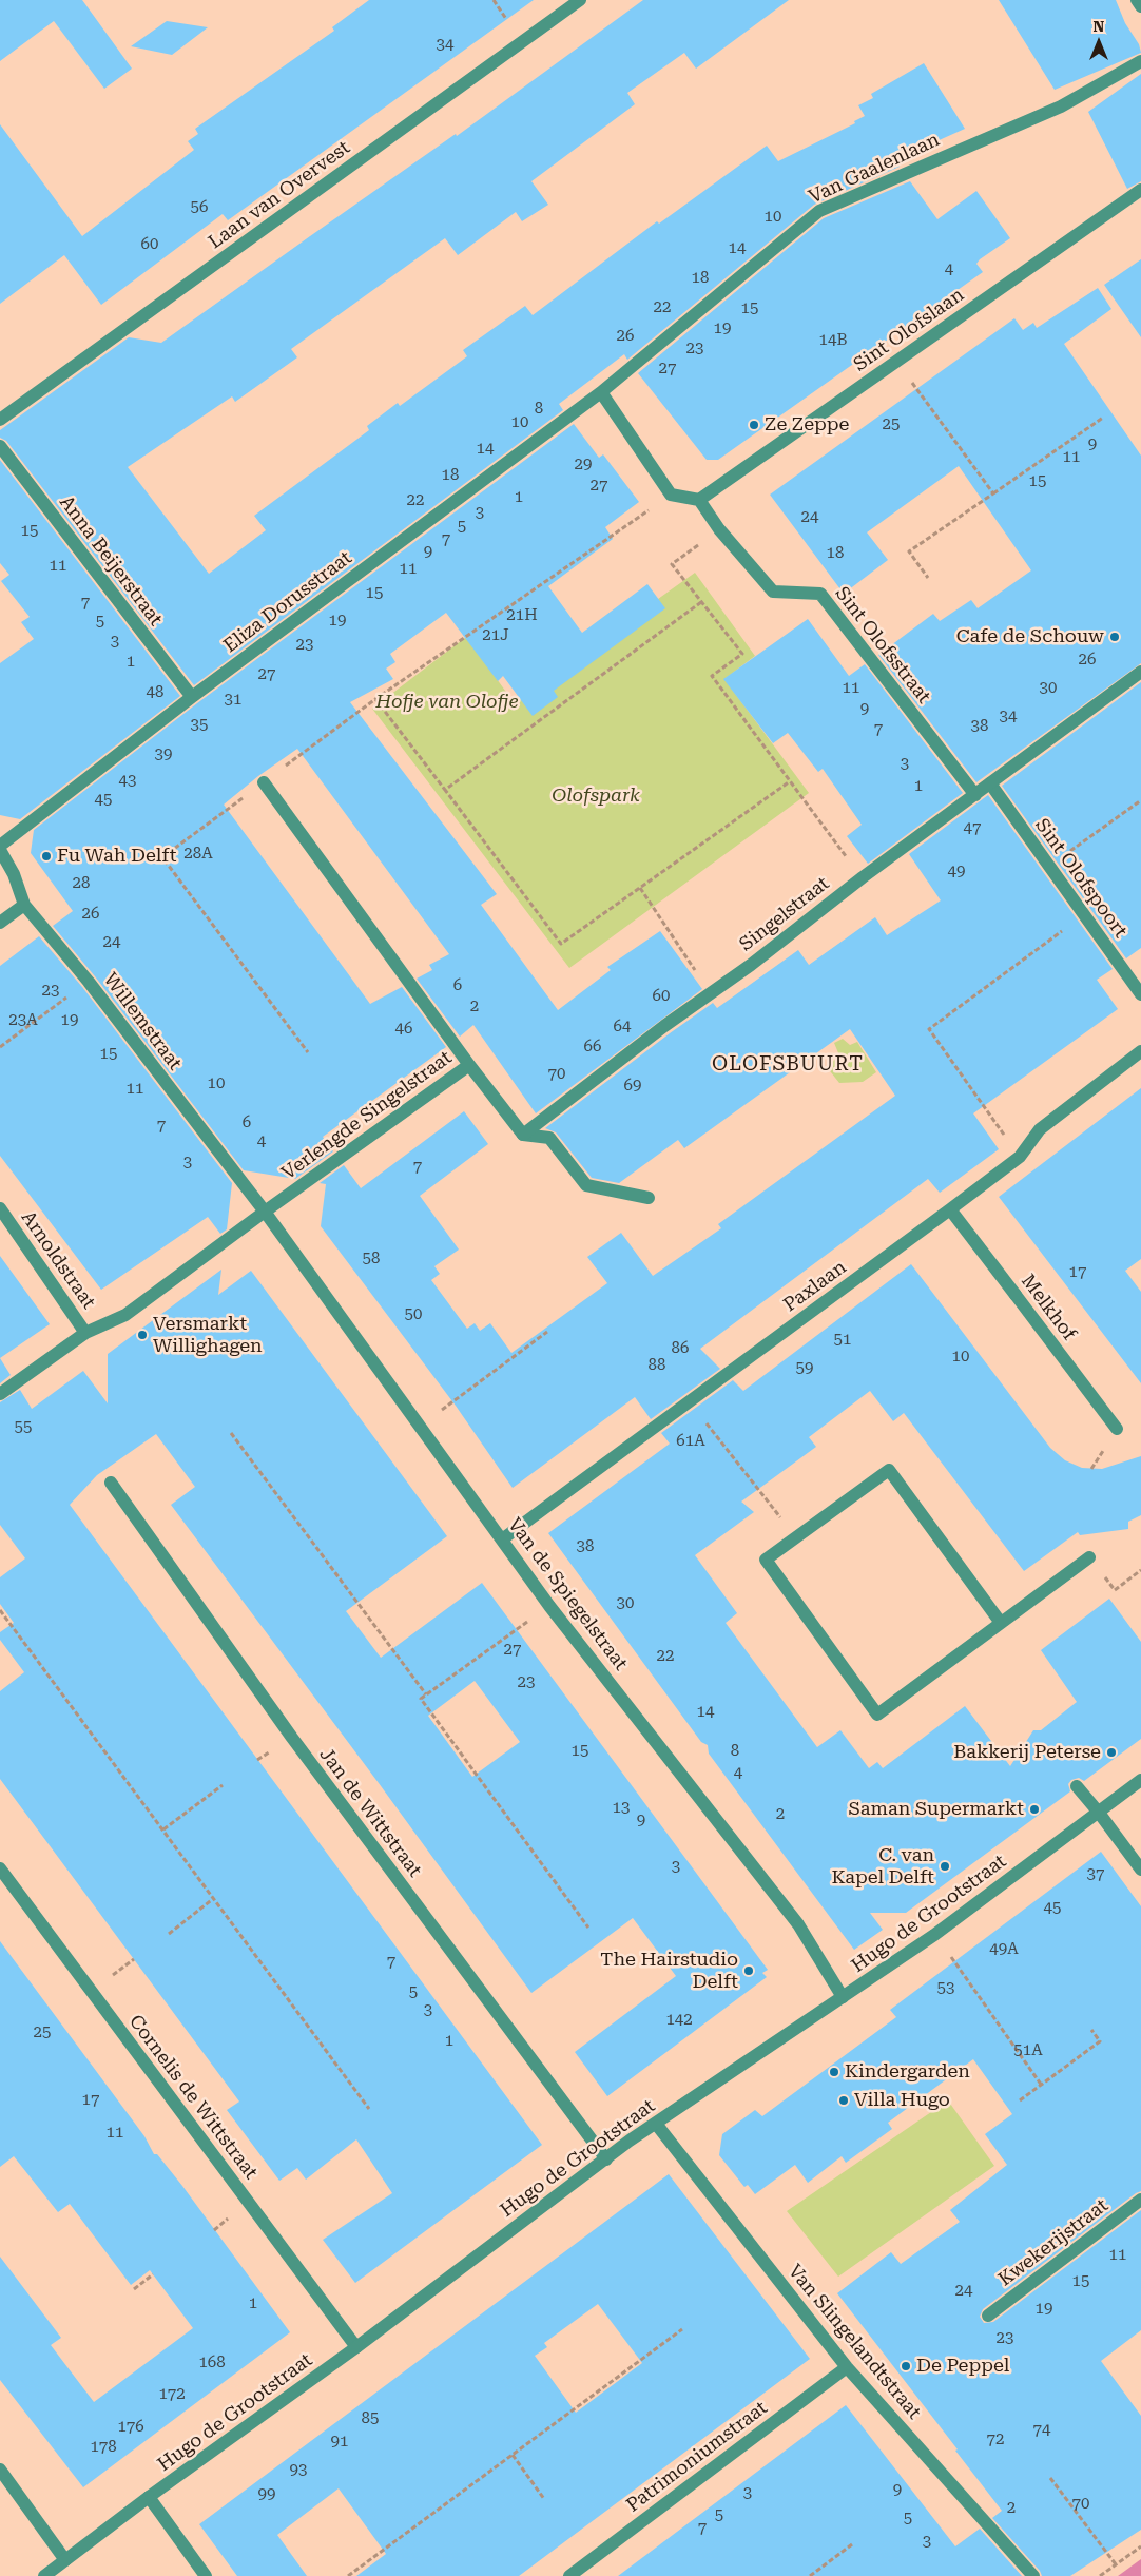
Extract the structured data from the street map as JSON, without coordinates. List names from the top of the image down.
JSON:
{
  "streets": {
    "street": [
      "Van Gaalenlaan",
      "Laan van Overvest",
      "Sint Olofslaan",
      "Anna Beijerstraat",
      "Eliza Dorusstraat",
      "Sint Olofsstraat",
      "Sint Olofspoort",
      "Singelstraat",
      "Willemstraat",
      "Verlengde Singelstraat",
      "Arnoldstraat",
      "Paxlaan",
      "Melkhof",
      "Van de Spiegelstraat",
      "Jan de Wittstraat",
      "Hugo de Grootstraat",
      "Cornelis de Wittstraat",
      "Kwekerijstraat",
      "Van Slingelandtstraat",
      "Patrimoniumstraat"
    ]
  },
  "crossings": [
    ["Van Gaalenlaan", "Eliza Dorusstraat"],
    ["Sint Olofslaan", "Sint Olofsstraat"],
    ["Anna Beijerstraat", "Eliza Dorusstraat"],
    ["Sint Olofsstraat", "Singelstraat"],
    ["Sint Olofspoort", "Singelstraat"],
    ["Willemstraat", "Verlengde Singelstraat"],
    ["Willemstraat", "Van de Spiegelstraat"],
    ["Verlengde Singelstraat", "Arnoldstraat"],
    ["Verlengde Singelstraat", "Van de Spiegelstraat"],
    ["Paxlaan", "Melkhof"],
    ["Paxlaan", "Van de Spiegelstraat"],
    ["Van de Spiegelstraat", "Hugo de Grootstraat"],
    ["Jan de Wittstraat", "Hugo de Grootstraat"],
    ["Hugo de Grootstraat", "Cornelis de Wittstraat"],
    ["Hugo de Grootstraat", "Van Slingelandtstraat"],
    ["Van Slingelandtstraat", "Patrimoniumstraat"]
  ],
  "districts": ["OLOFSBUURT"],
  "parks": ["Hofje van Olofje", "Olofspark"],
  "places": [
    "Ze Zeppe",
    "Cafe de Schouw",
    "Fu Wah Delft",
    "Versmarkt Willighagen",
    "Bakkerij Peterse",
    "Saman Supermarkt",
    "C. van Kapel Delft",
    "The Hairstudio Delft",
    "Kindergarden",
    "Villa Hugo",
    "De Peppel"
  ],
  "house_numbers": [
    "34",
    "56",
    "10",
    "60",
    "14",
    "4",
    "18",
    "22",
    "15",
    "19",
    "26",
    "14B",
    "23",
    "27",
    "8",
    "10",
    "25",
    "9",
    "14",
    "11",
    "29",
    "18",
    "15",
    "27",
    "1",
    "22",
    "3",
    "24",
    "5",
    "15",
    "7",
    "9",
    "18",
    "11",
    "11",
    "15",
    "7",
    "21H",
    "19",
    "5",
    "21J",
    "3",
    "23",
    "26",
    "1",
    "27",
    "11",
    "30",
    "48",
    "31",
    "9",
    "34",
    "35",
    "38",
    "7",
    "39",
    "3",
    "43",
    "1",
    "45",
    "47",
    "28A",
    "49",
    "28",
    "26",
    "24",
    "6",
    "23",
    "60",
    "2",
    "23A",
    "19",
    "64",
    "46",
    "66",
    "15",
    "70",
    "10",
    "69",
    "11",
    "6",
    "7",
    "4",
    "3",
    "7",
    "58",
    "17",
    "50",
    "51",
    "86",
    "10",
    "88",
    "59",
    "55",
    "61A",
    "38",
    "30",
    "27",
    "22",
    "23",
    "14",
    "15",
    "8",
    "4",
    "13",
    "2",
    "9",
    "3",
    "37",
    "45",
    "49A",
    "7",
    "53",
    "5",
    "3",
    "142",
    "25",
    "1",
    "51A",
    "17",
    "11",
    "11",
    "15",
    "24",
    "1",
    "19",
    "23",
    "168",
    "172",
    "85",
    "176",
    "74",
    "72",
    "91",
    "178",
    "93",
    "9",
    "3",
    "99",
    "70",
    "2",
    "5",
    "5",
    "7",
    "3"
  ],
  "north": "top"
}
